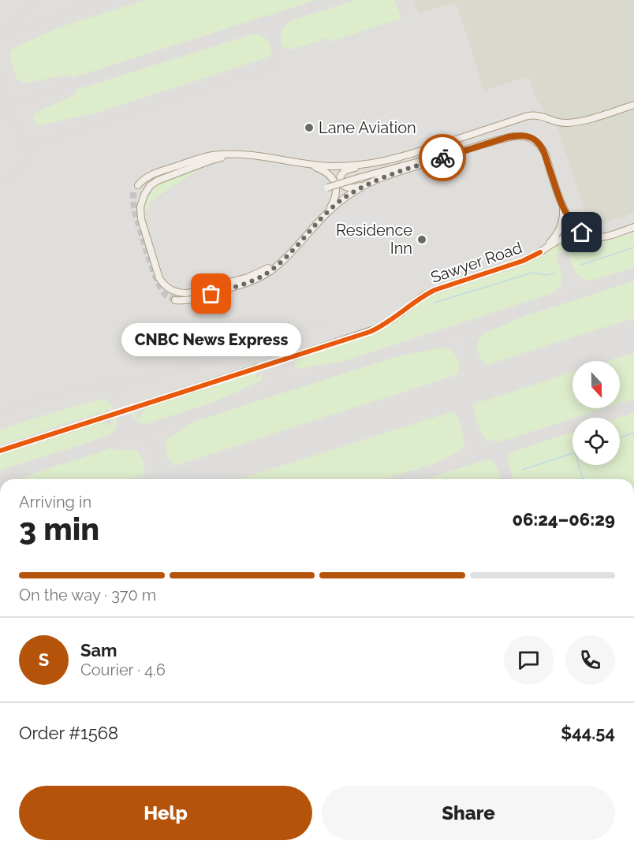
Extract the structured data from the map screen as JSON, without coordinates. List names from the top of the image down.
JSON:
{
  "streets": {
    "street": ["Sawyer Road"]
  },
  "places": ["Lane Aviation", "Residence Inn", "CNBC News Express"],
  "north": "bottom",
  "page": {
    "bubble": "CNBC News Express",
    "heading": ["3 min", "Arriving in", "06:24–06:29"],
    "panel": [
      "Sam",
      "Courier · 4.6",
      "Order #1568",
      "$44.54"
    ],
    "bar": "On the way · 370 m",
    "round": "S",
    "buttons": ["Help", "Share"]
  }
}
